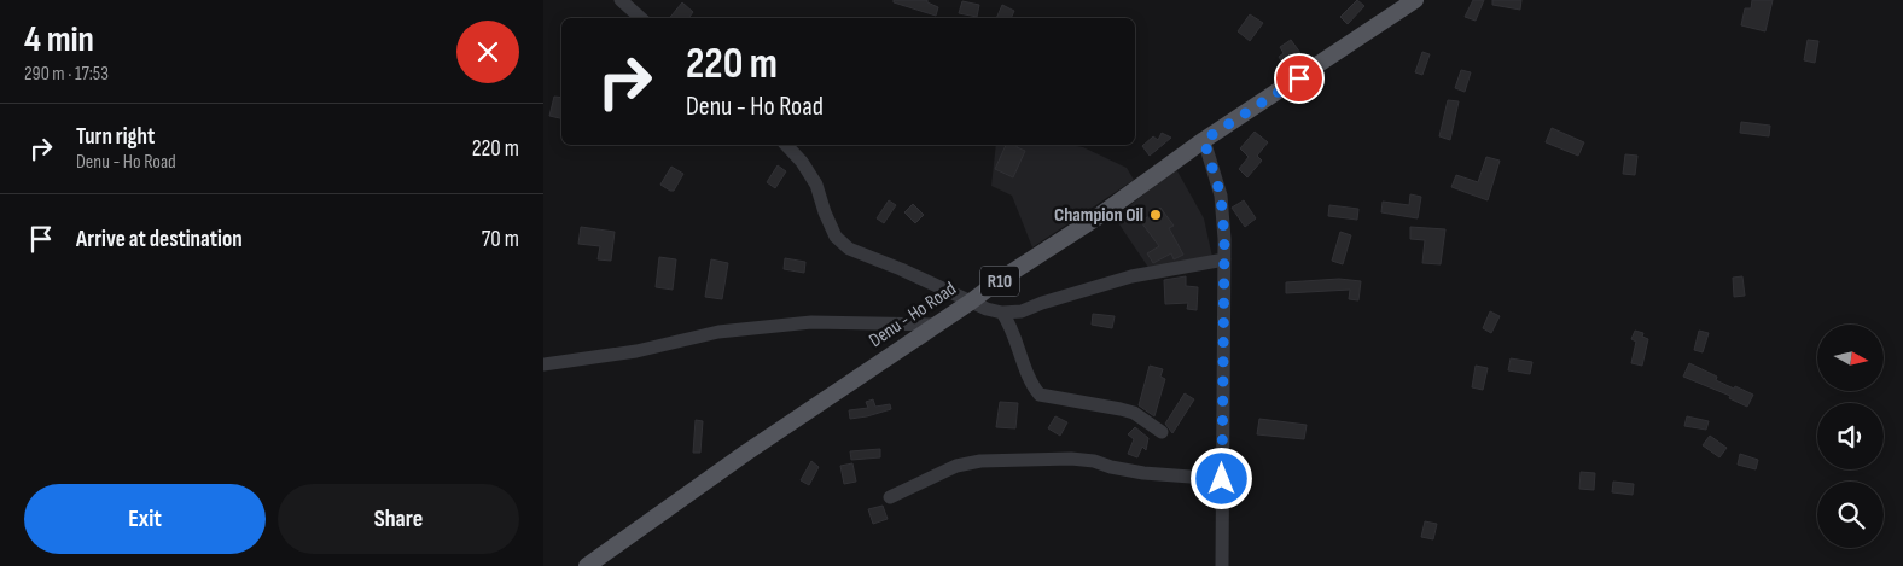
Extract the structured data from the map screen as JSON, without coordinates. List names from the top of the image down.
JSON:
{
  "streets": {
    "main road": ["R10", "Denu - Ho Road"]
  },
  "places": ["Champion Oil"],
  "north": "right",
  "page": {
    "heading": ["4 min", "290 m · 17:53"],
    "turn": ["220 m", "Denu - Ho Road"],
    "list": [
      {
        "name": "Turn right",
        "note": "Denu - Ho Road",
        "value": "220 m"
      },
      {
        "name": "Arrive at destination",
        "value": "70 m"
      }
    ],
    "buttons": ["Exit", "Share"]
  }
}
